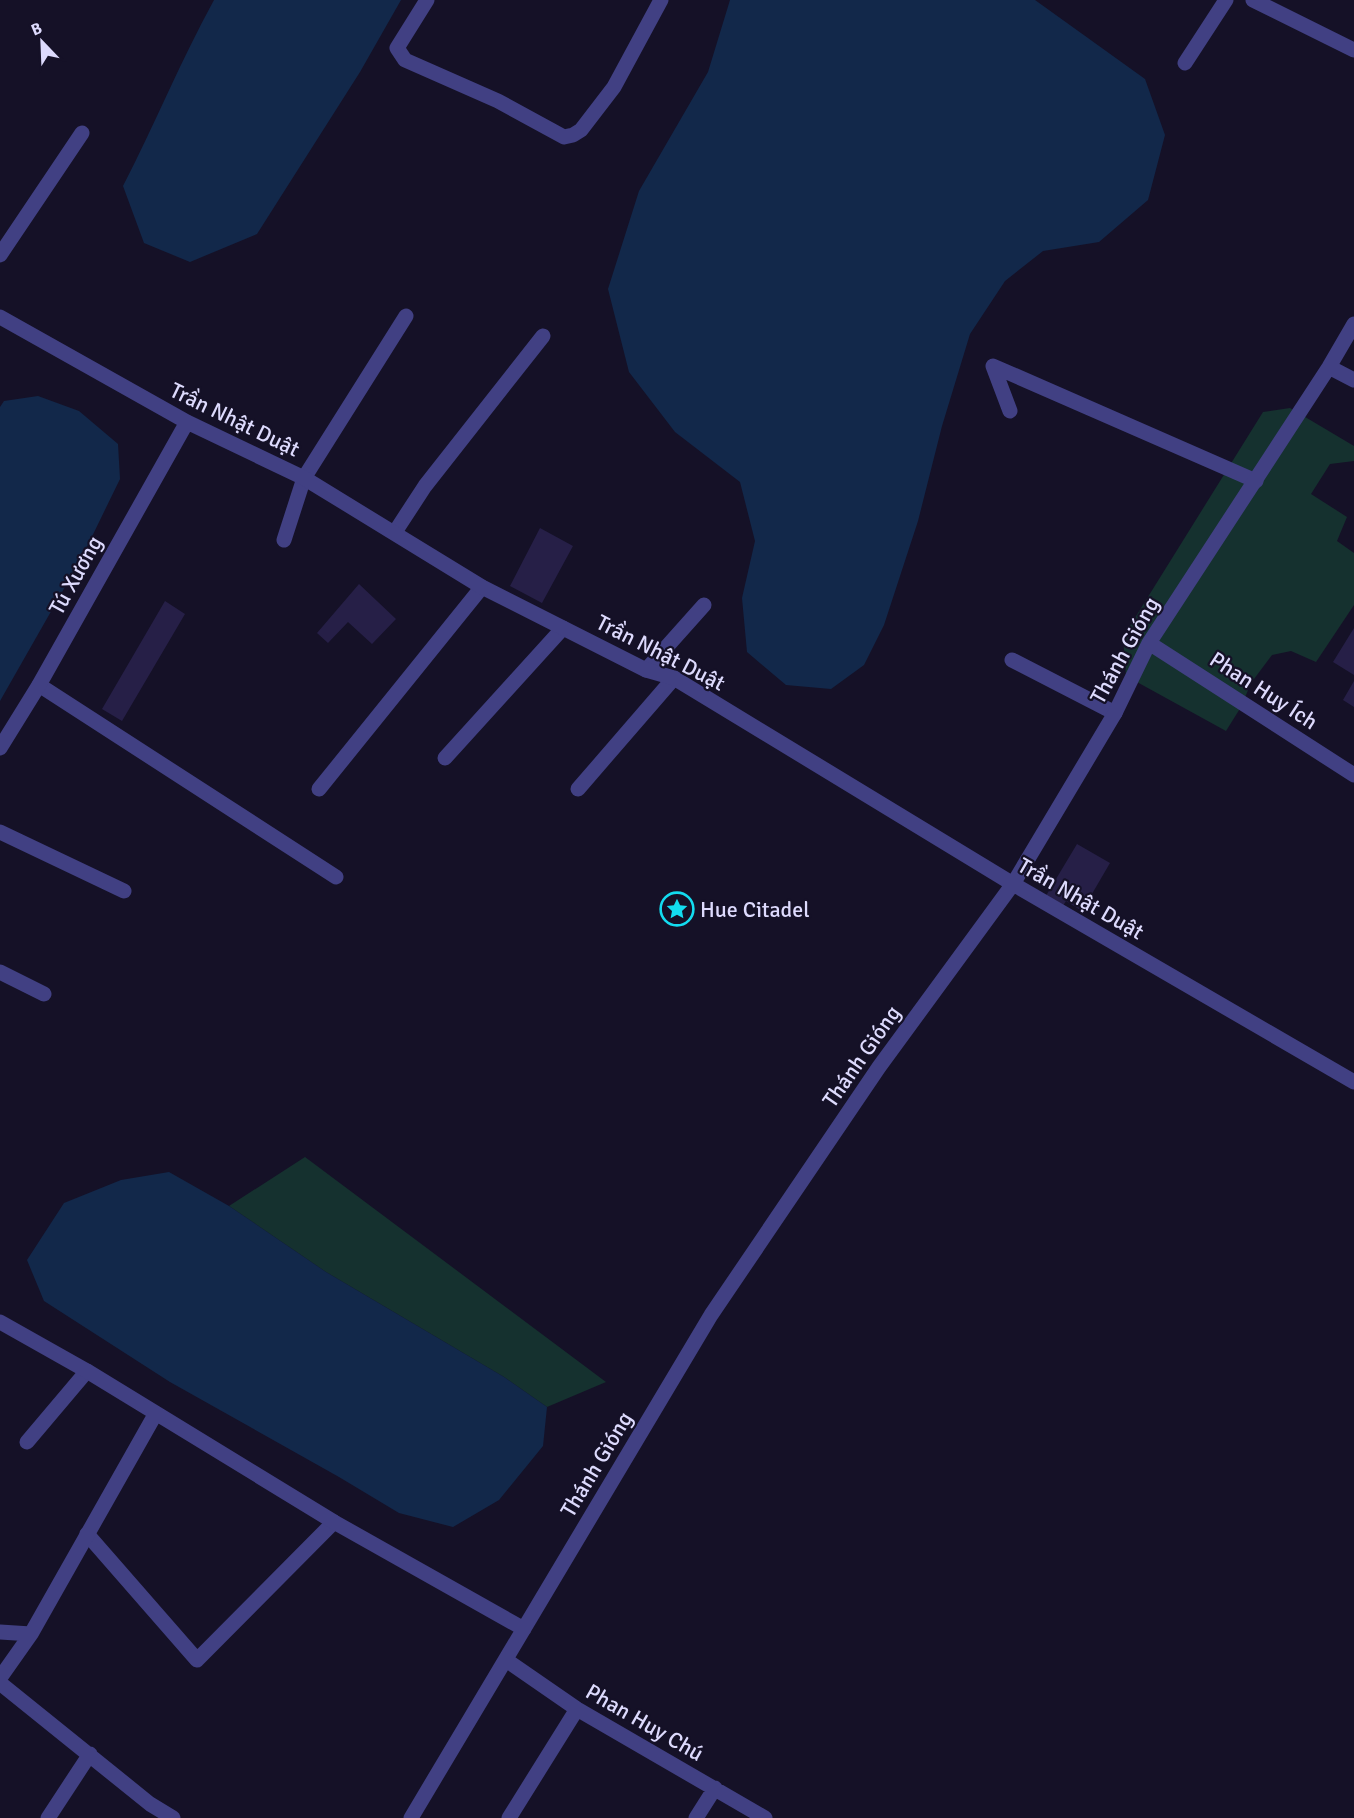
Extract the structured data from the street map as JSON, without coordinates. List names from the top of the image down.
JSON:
{
  "streets": {
    "street": [
      "Trần Nhật Duật",
      "Tú Xương",
      "Thánh Gióng",
      "Phan Huy Ích",
      "Phan Huy Chú"
    ]
  },
  "crossings": [
    ["Trần Nhật Duật", "Tú Xương"],
    ["Trần Nhật Duật", "Thánh Gióng"],
    ["Thánh Gióng", "Phan Huy Ích"],
    ["Thánh Gióng", "Phan Huy Chú"]
  ],
  "places": {
    "place": ["Hue Citadel"]
  },
  "north": "top left"
}
